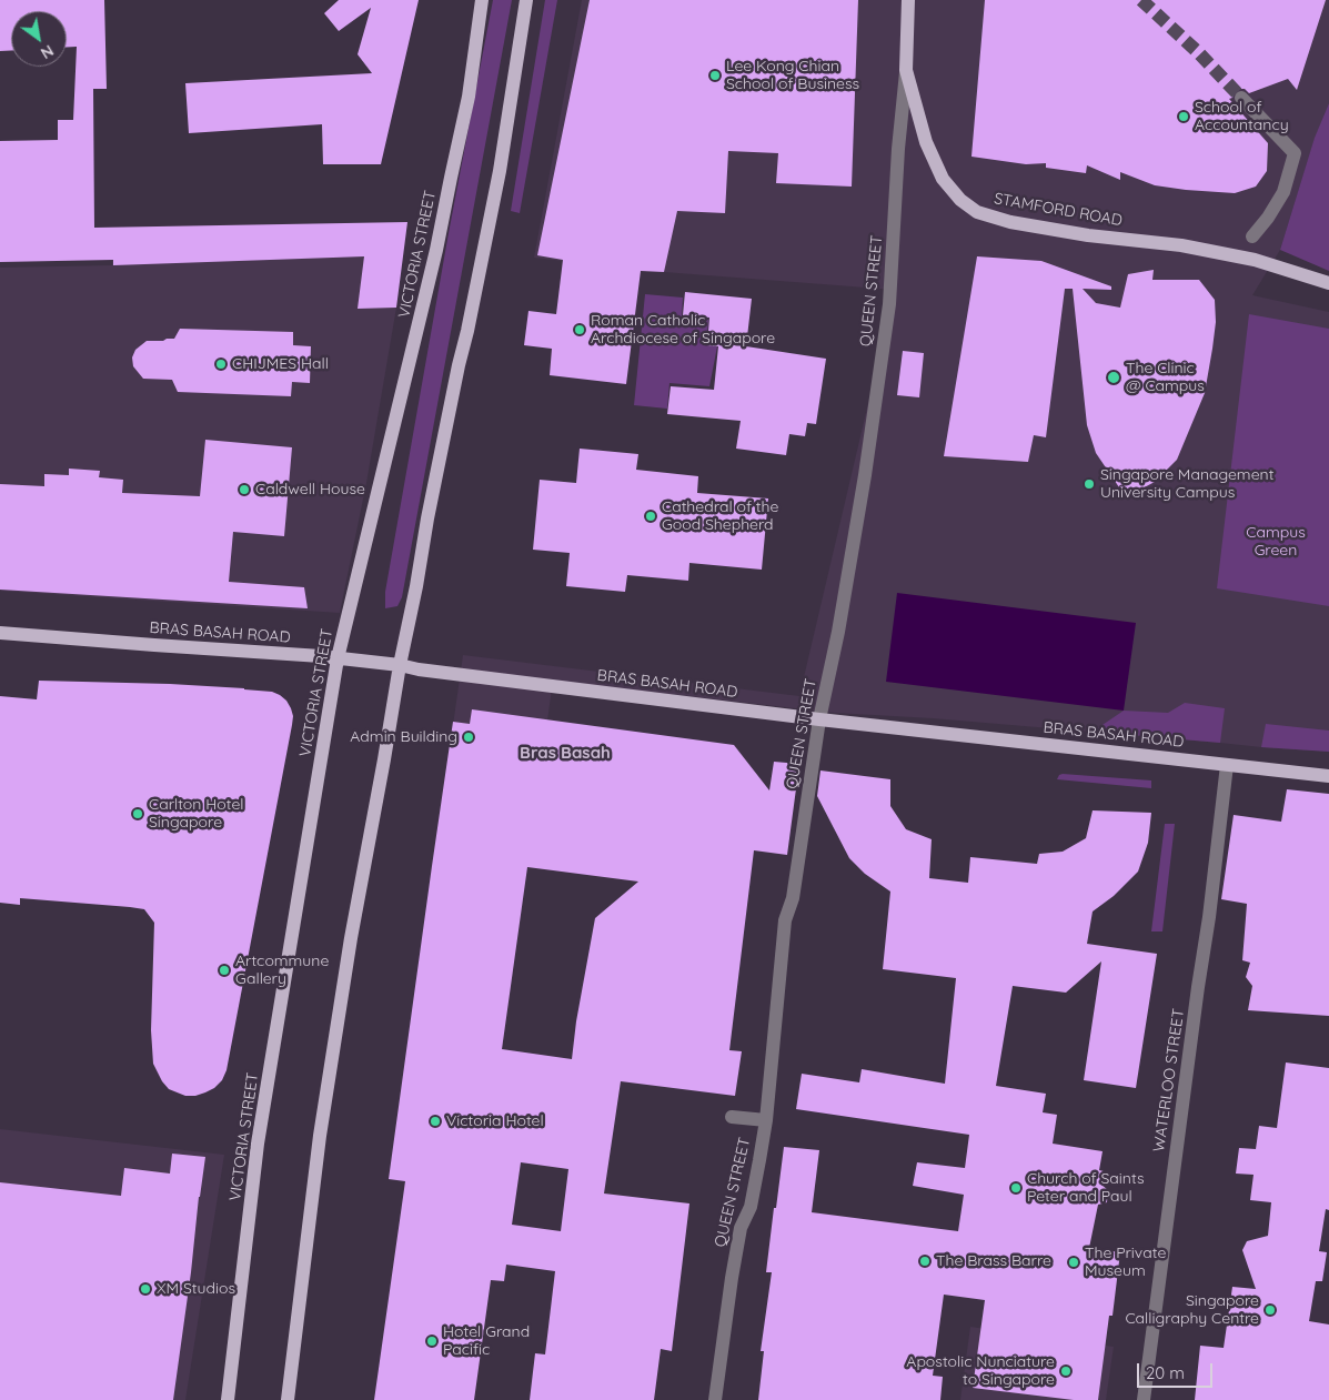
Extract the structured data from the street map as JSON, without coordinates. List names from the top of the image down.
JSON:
{
  "streets": {
    "main road": ["STAMFORD ROAD", "VICTORIA STREET", "BRAS BASAH ROAD"],
    "street": ["QUEEN STREET", "WATERLOO STREET"]
  },
  "crossings": [
    ["STAMFORD ROAD", "QUEEN STREET"],
    ["VICTORIA STREET", "BRAS BASAH ROAD"],
    ["QUEEN STREET", "BRAS BASAH ROAD"],
    ["BRAS BASAH ROAD", "WATERLOO STREET"]
  ],
  "districts": ["Bras Basah"],
  "parks": ["Campus Green"],
  "places": [
    "Lee Kong Chian School of Business",
    "School of Accountancy",
    "Roman Catholic Archdiocese of Singapore",
    "CHIJMES Hall",
    "The Clinic @ Campus",
    "Singapore Management University Campus",
    "Caldwell House",
    "Cathedral of the Good Shepherd",
    "Admin Building",
    "Carlton Hotel Singapore",
    "Artcommune Gallery",
    "Victoria Hotel",
    "Church of Saints Peter and Paul",
    "The Brass Barre",
    "The Private Museum",
    "XM Studios",
    "Singapore Calligraphy Centre",
    "Hotel Grand Pacific",
    "Apostolic Nunciature to Singapore"
  ],
  "scale_bar": "20 m",
  "north": "bottom right"
}
